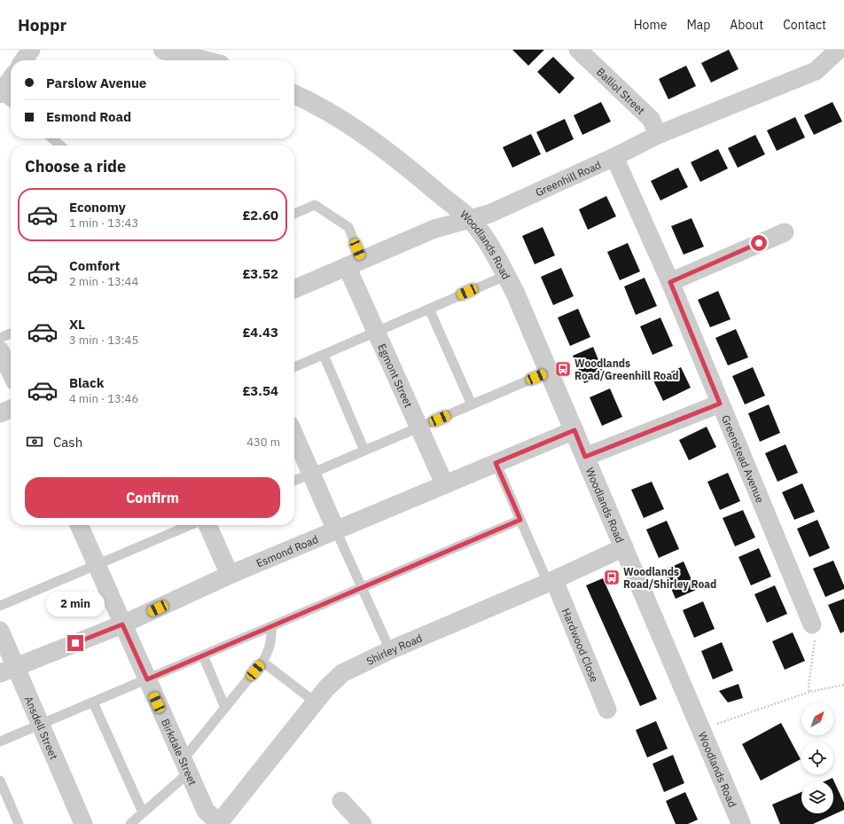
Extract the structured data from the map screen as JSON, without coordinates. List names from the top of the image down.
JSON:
{
  "streets": {
    "street": [
      "Balliol Street",
      "Greenhill Road",
      "Woodlands Road",
      "Egmont Street",
      "Greenstead Avenue",
      "Esmond Road",
      "Hardwood Close",
      "Shirley Road",
      "Ansdell Street",
      "Birkdale Street"
    ]
  },
  "crossings": [
    ["Balliol Street", "Greenhill Road"],
    ["Greenhill Road", "Woodlands Road"],
    ["Greenhill Road", "Egmont Street"],
    ["Greenhill Road", "Greenstead Avenue"],
    ["Woodlands Road", "Esmond Road"],
    ["Woodlands Road", "Shirley Road"],
    ["Egmont Street", "Esmond Road"],
    ["Esmond Road", "Ansdell Street"],
    ["Esmond Road", "Birkdale Street"],
    ["Hardwood Close", "Shirley Road"],
    ["Shirley Road", "Birkdale Street"]
  ],
  "places": {
    "bus stop": ["Woodlands Road/Greenhill Road", "Woodlands Road/Shirley Road"]
  },
  "north": "top right",
  "page": {
    "header": "Hoppr",
    "nav": [
      "Home",
      "Map",
      "About",
      "Contact"
    ],
    "banner": ["Parslow Avenue", "Esmond Road"],
    "heading": "Choose a ride",
    "list": [
      {
        "name": "Economy",
        "note": "1 min · 13:43",
        "value": "£2.60"
      },
      {
        "name": "Comfort",
        "note": "2 min · 13:44",
        "value": "£3.52"
      },
      {
        "name": "XL",
        "note": "3 min · 13:45",
        "value": "£4.43"
      },
      {
        "name": "Black",
        "note": "4 min · 13:46",
        "value": "£3.54"
      }
    ],
    "pay": ["Cash", "430 m"],
    "buttons": "Confirm",
    "bubble": "2 min"
  }
}
